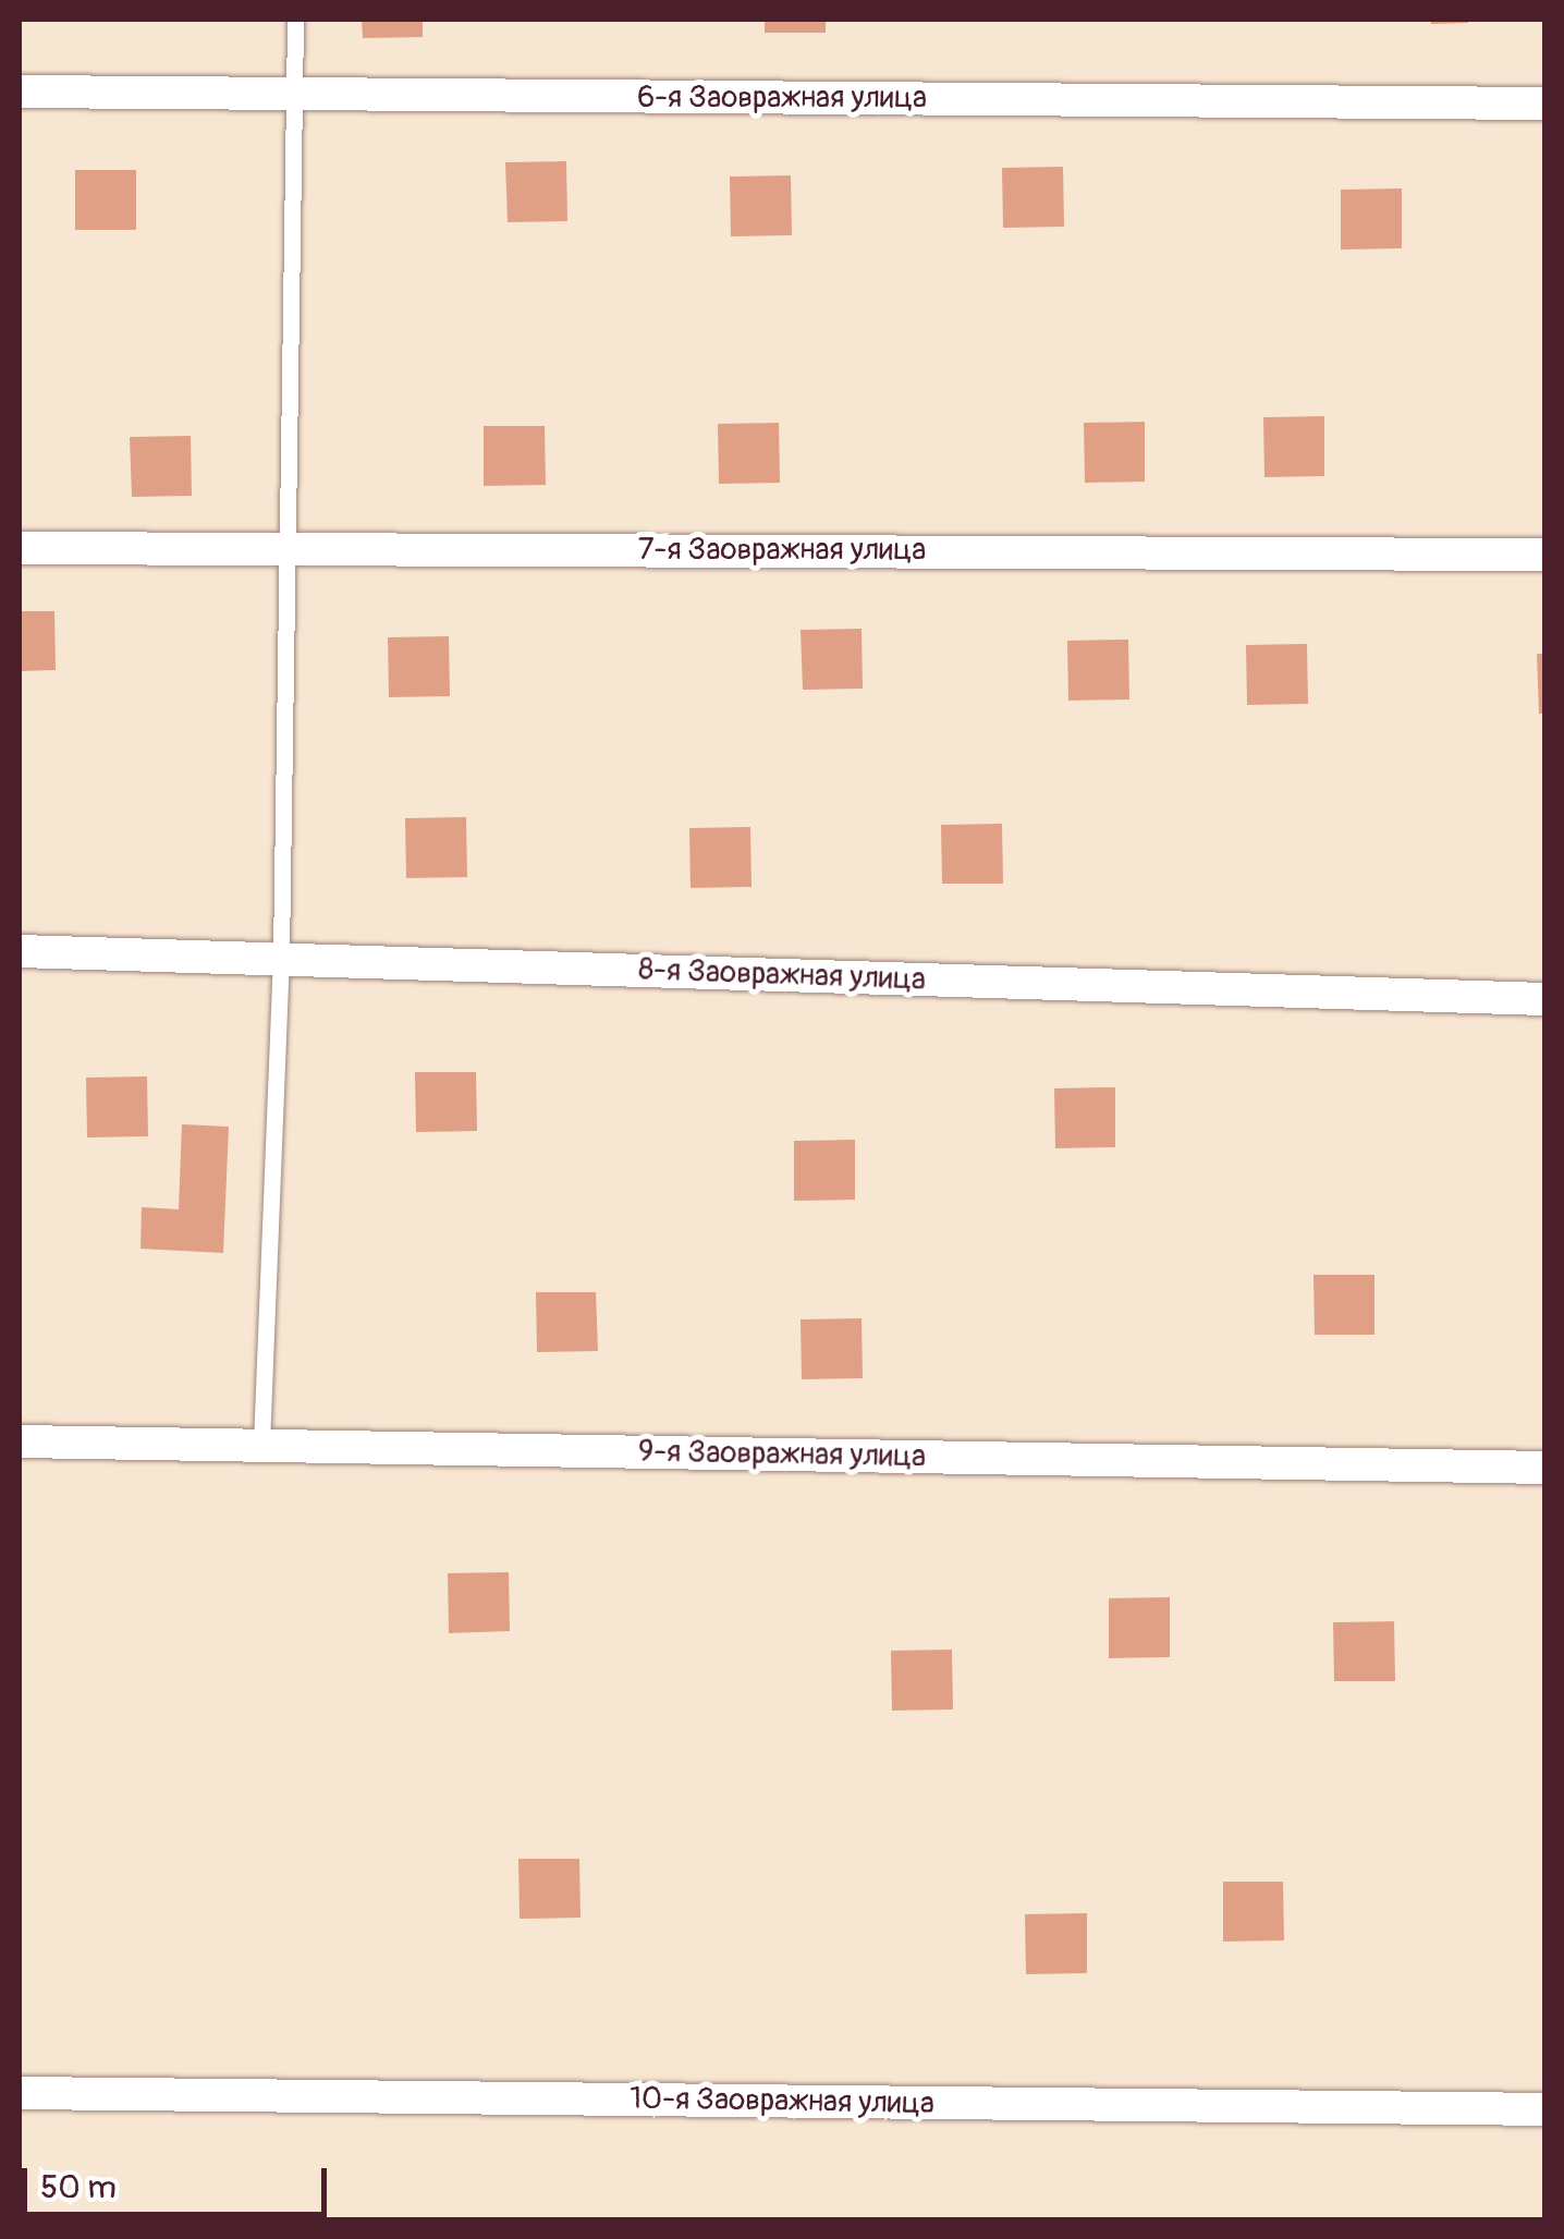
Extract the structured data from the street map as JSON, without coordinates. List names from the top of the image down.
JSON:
{
  "streets": {
    "street": [
      "6-я Заовражная улица",
      "7-я Заовражная улица",
      "8-я Заовражная улица",
      "9-я Заовражная улица",
      "10-я Заовражная улица"
    ]
  },
  "scale_bar": "50 m"
}
